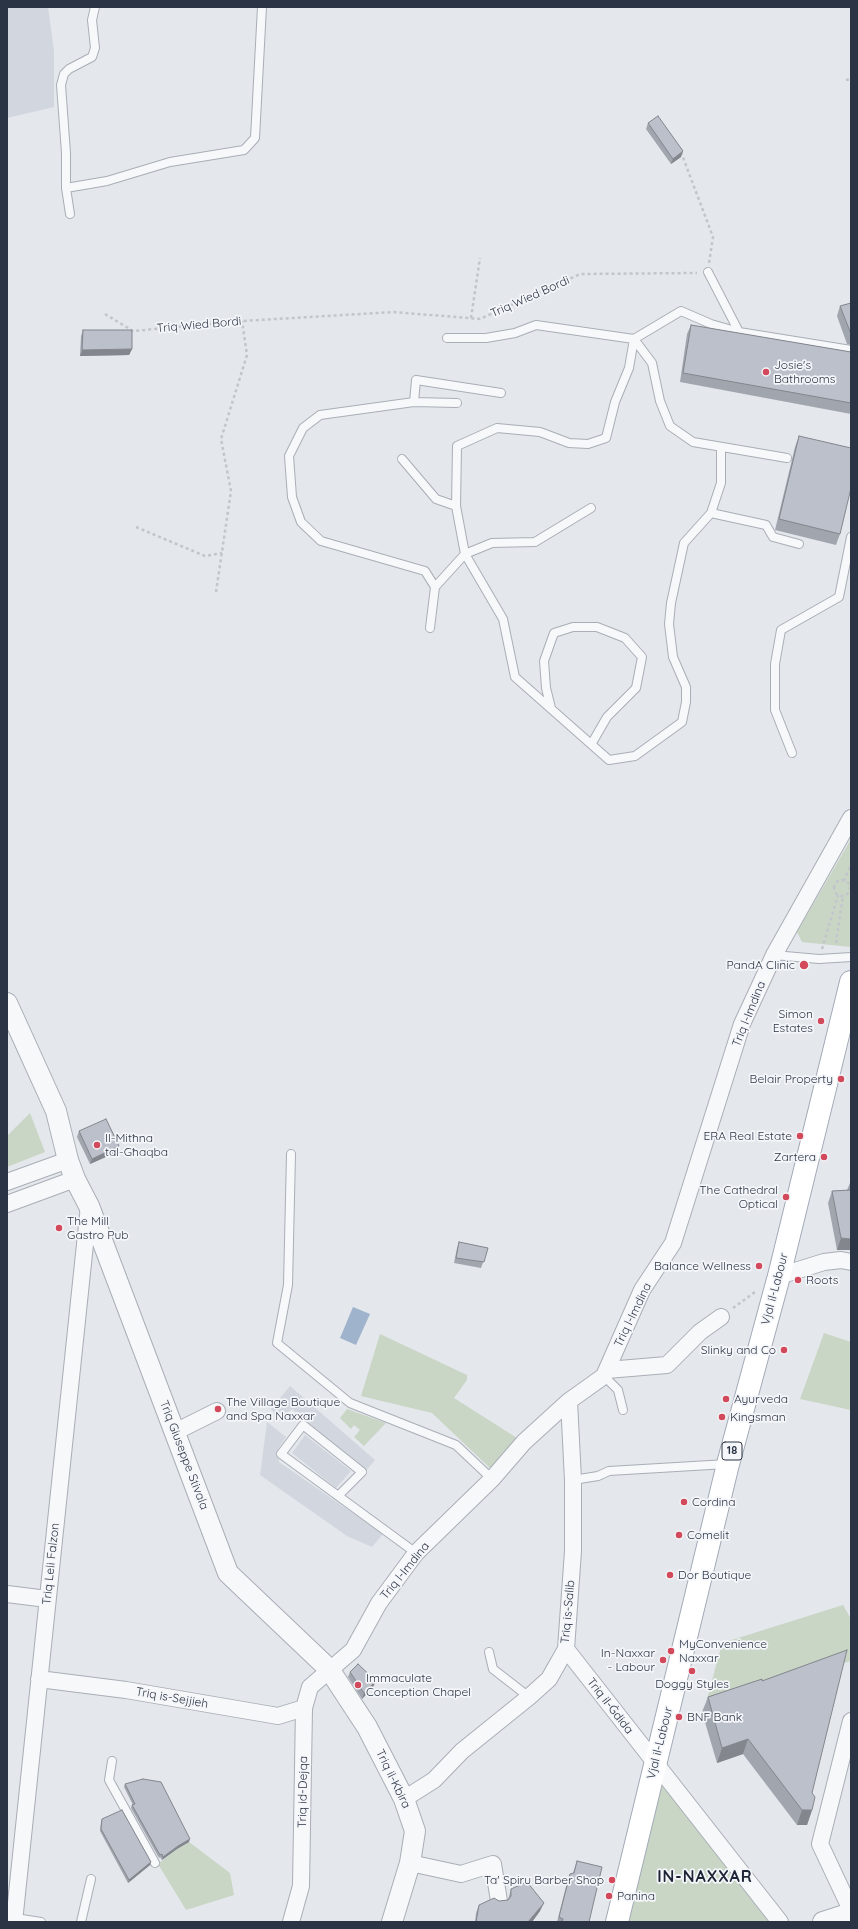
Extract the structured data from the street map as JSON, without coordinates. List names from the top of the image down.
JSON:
{
  "streets": {
    "main road": ["Vjal il-Labour", "18"],
    "street": [
      "Triq l-Imdina",
      "Triq Giuseppe Stivala",
      "Triq Leli Falzon",
      "Triq is-Salib",
      "Triq is-Sejjieh",
      "Triq il-Ġdida",
      "Triq il-Kbira",
      "Triq id-Dejqa"
    ],
    "path": ["Triq Wied Bordi"]
  },
  "crossings": [
    ["Triq l-Imdina", "Triq Giuseppe Stivala"],
    ["Triq l-Imdina", "Triq is-Salib"],
    ["Triq l-Imdina", "Triq il-Kbira"],
    ["Triq l-Imdina", "Triq id-Dejqa"],
    ["Vjal il-Labour", "Triq il-Ġdida"],
    ["Triq Giuseppe Stivala", "Triq Leli Falzon"],
    ["Triq Giuseppe Stivala", "Triq il-Kbira"],
    ["Triq Giuseppe Stivala", "Triq id-Dejqa"],
    ["Triq Leli Falzon", "Triq is-Sejjieh"],
    ["Triq is-Salib", "Triq il-Ġdida"],
    ["Triq is-Salib", "Triq il-Kbira"],
    ["Triq is-Sejjieh", "Triq id-Dejqa"],
    ["Triq il-Kbira", "Triq id-Dejqa"]
  ],
  "districts": ["IN-NAXXAR"],
  "places": [
    "Josie's Bathrooms",
    "PandA Clinic",
    "Simon Estates",
    "Belair Property",
    "ERA Real Estate",
    "Il-Mitħna tal-Għaqba",
    "Zartera",
    "The Cathedral Optical",
    "The Mill Gastro Pub",
    "Balance Wellness",
    "Roots",
    "Slinky and Co",
    "Ayurveda",
    "The Village Boutique and Spa Naxxar",
    "Kingsman",
    "Cordina",
    "Comelit",
    "Dor Boutique",
    "MyConvenience Naxxar",
    "In-Naxxar - Labour",
    "Doggy Styles",
    "Immaculate Conception Chapel",
    "BNF Bank",
    "Ta' Spiru Barber Shop",
    "Panina"
  ]
}
